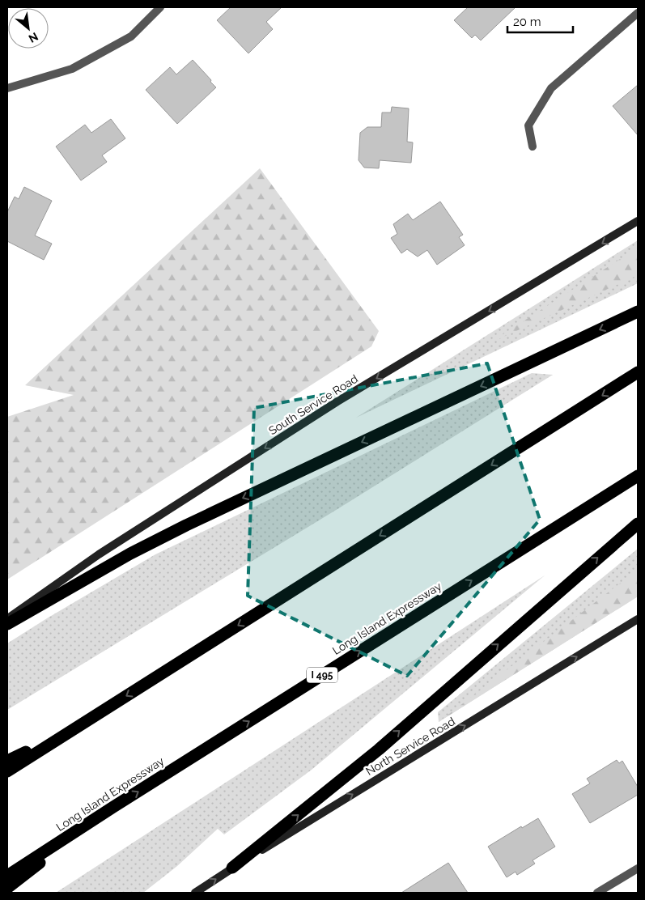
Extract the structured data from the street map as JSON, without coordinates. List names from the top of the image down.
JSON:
{
  "streets": {
    "highway": ["Long Island Expressway", "I 495"],
    "main road": ["South Service Road", "North Service Road"]
  },
  "one_way": ["South Service Road", "North Service Road"],
  "scale_bar": "20 m",
  "north": "bottom right"
}
